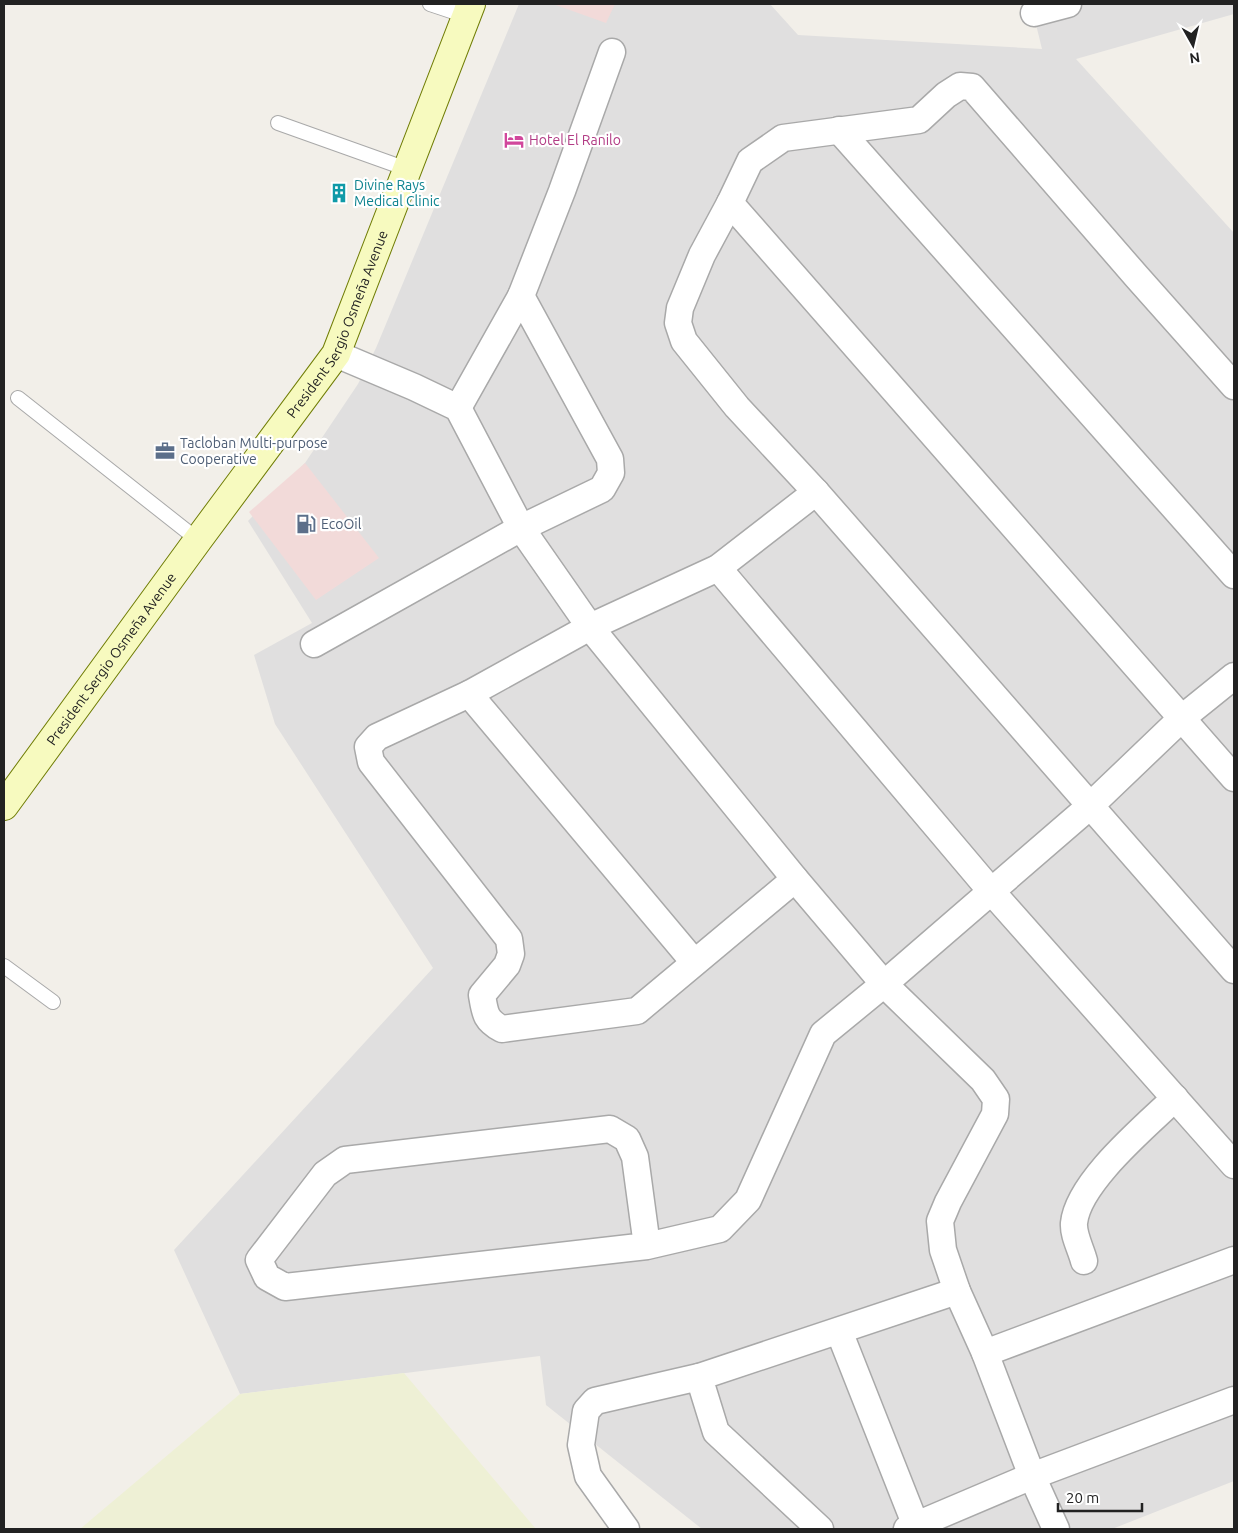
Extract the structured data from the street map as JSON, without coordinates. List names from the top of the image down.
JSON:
{
  "streets": {
    "main road": ["President Sergio Osmeña Avenue"]
  },
  "places": {
    "hotel": ["Hotel El Ranilo"],
    "building": ["Divine Rays Medical Clinic"],
    "office": ["Tacloban Multi-purpose Cooperative"],
    "fuel station": ["EcoOil"]
  },
  "scale_bar": "20 m",
  "north": "bottom"
}
